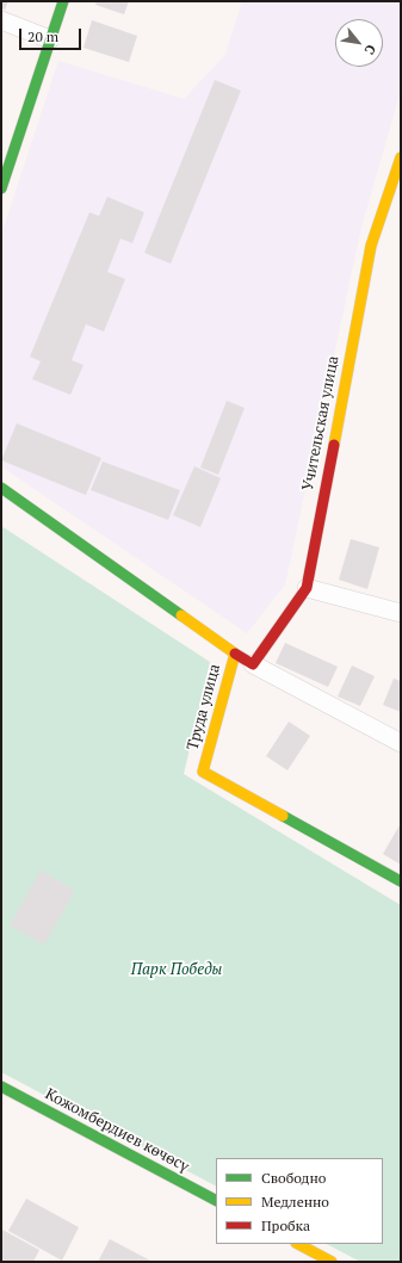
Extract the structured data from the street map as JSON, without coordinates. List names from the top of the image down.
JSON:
{
  "streets": {
    "street": ["Учительская улица", "Труда улица", "Кожомбердиев көчөсү"]
  },
  "parks": ["Парк Победы"],
  "legend": ["Свободно", "Медленно", "Пробка"],
  "scale_bar": "20 m",
  "north": "bottom right"
}
